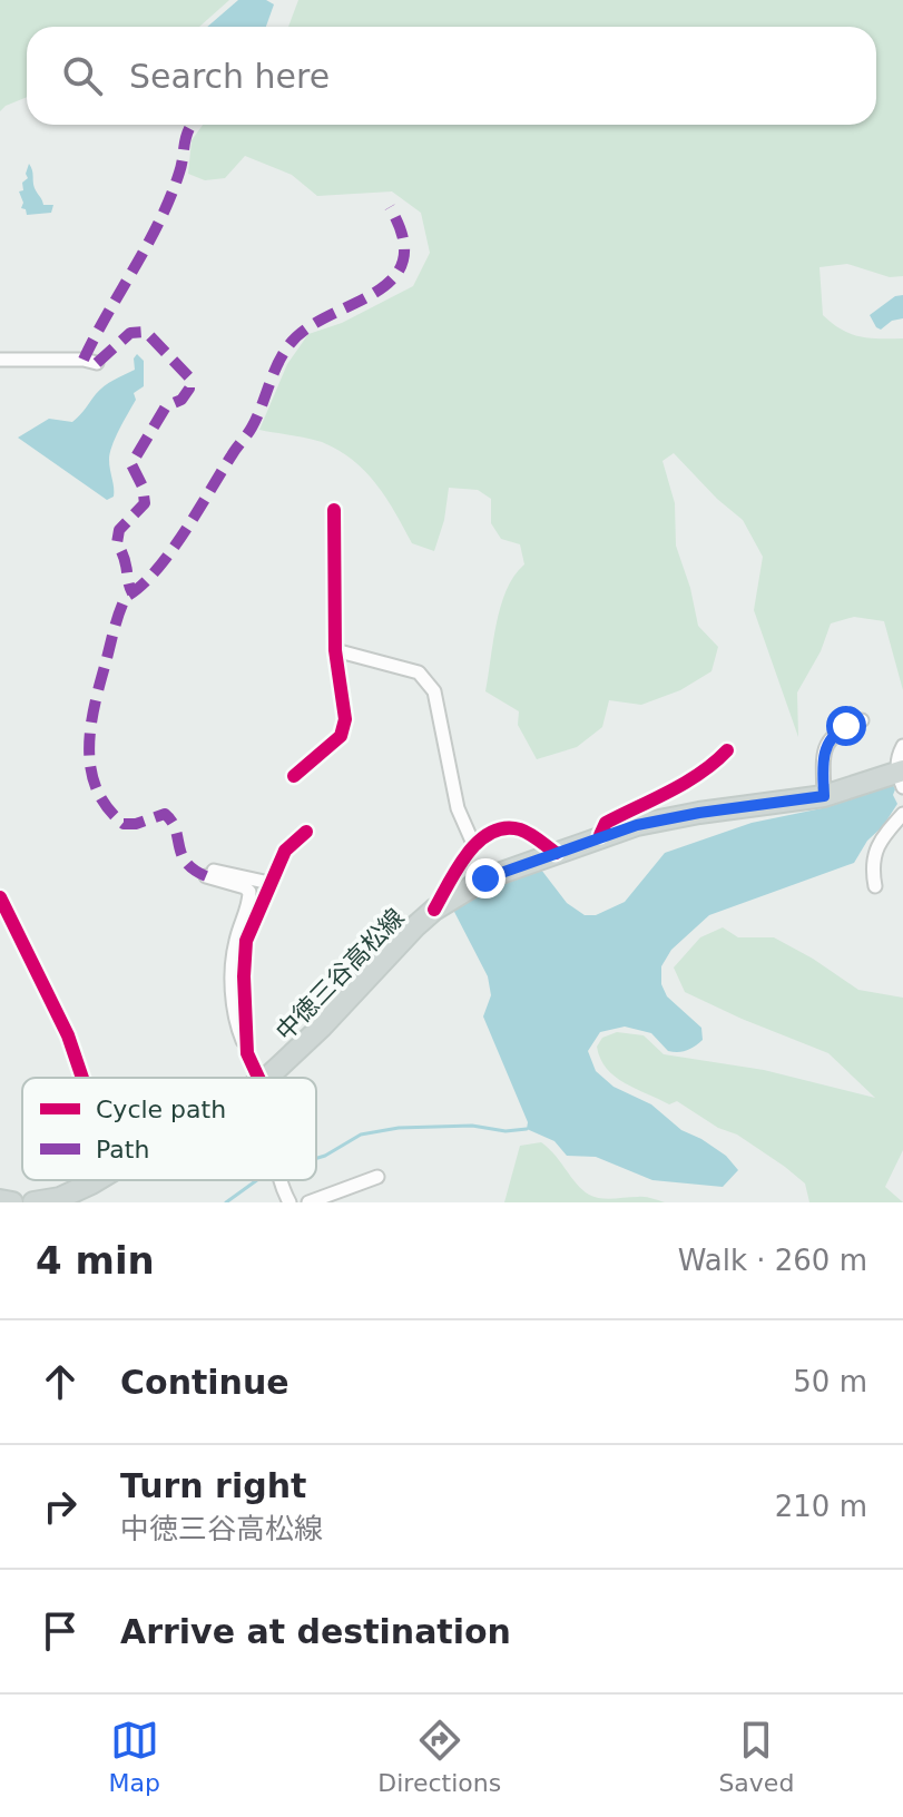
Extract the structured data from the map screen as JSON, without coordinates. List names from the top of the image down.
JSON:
{
  "streets": {
    "main road": ["中徳三谷高松線"]
  },
  "legend": ["Cycle path", "Path"],
  "page": {
    "search": "Search here",
    "heading": ["4 min", "Walk · 260 m"],
    "list": [
      ["Continue", "50 m"],
      ["Turn right", "中徳三谷高松線", "210 m"],
      "Arrive at destination"
    ],
    "nav": ["Map", "Directions", "Saved"]
  }
}
